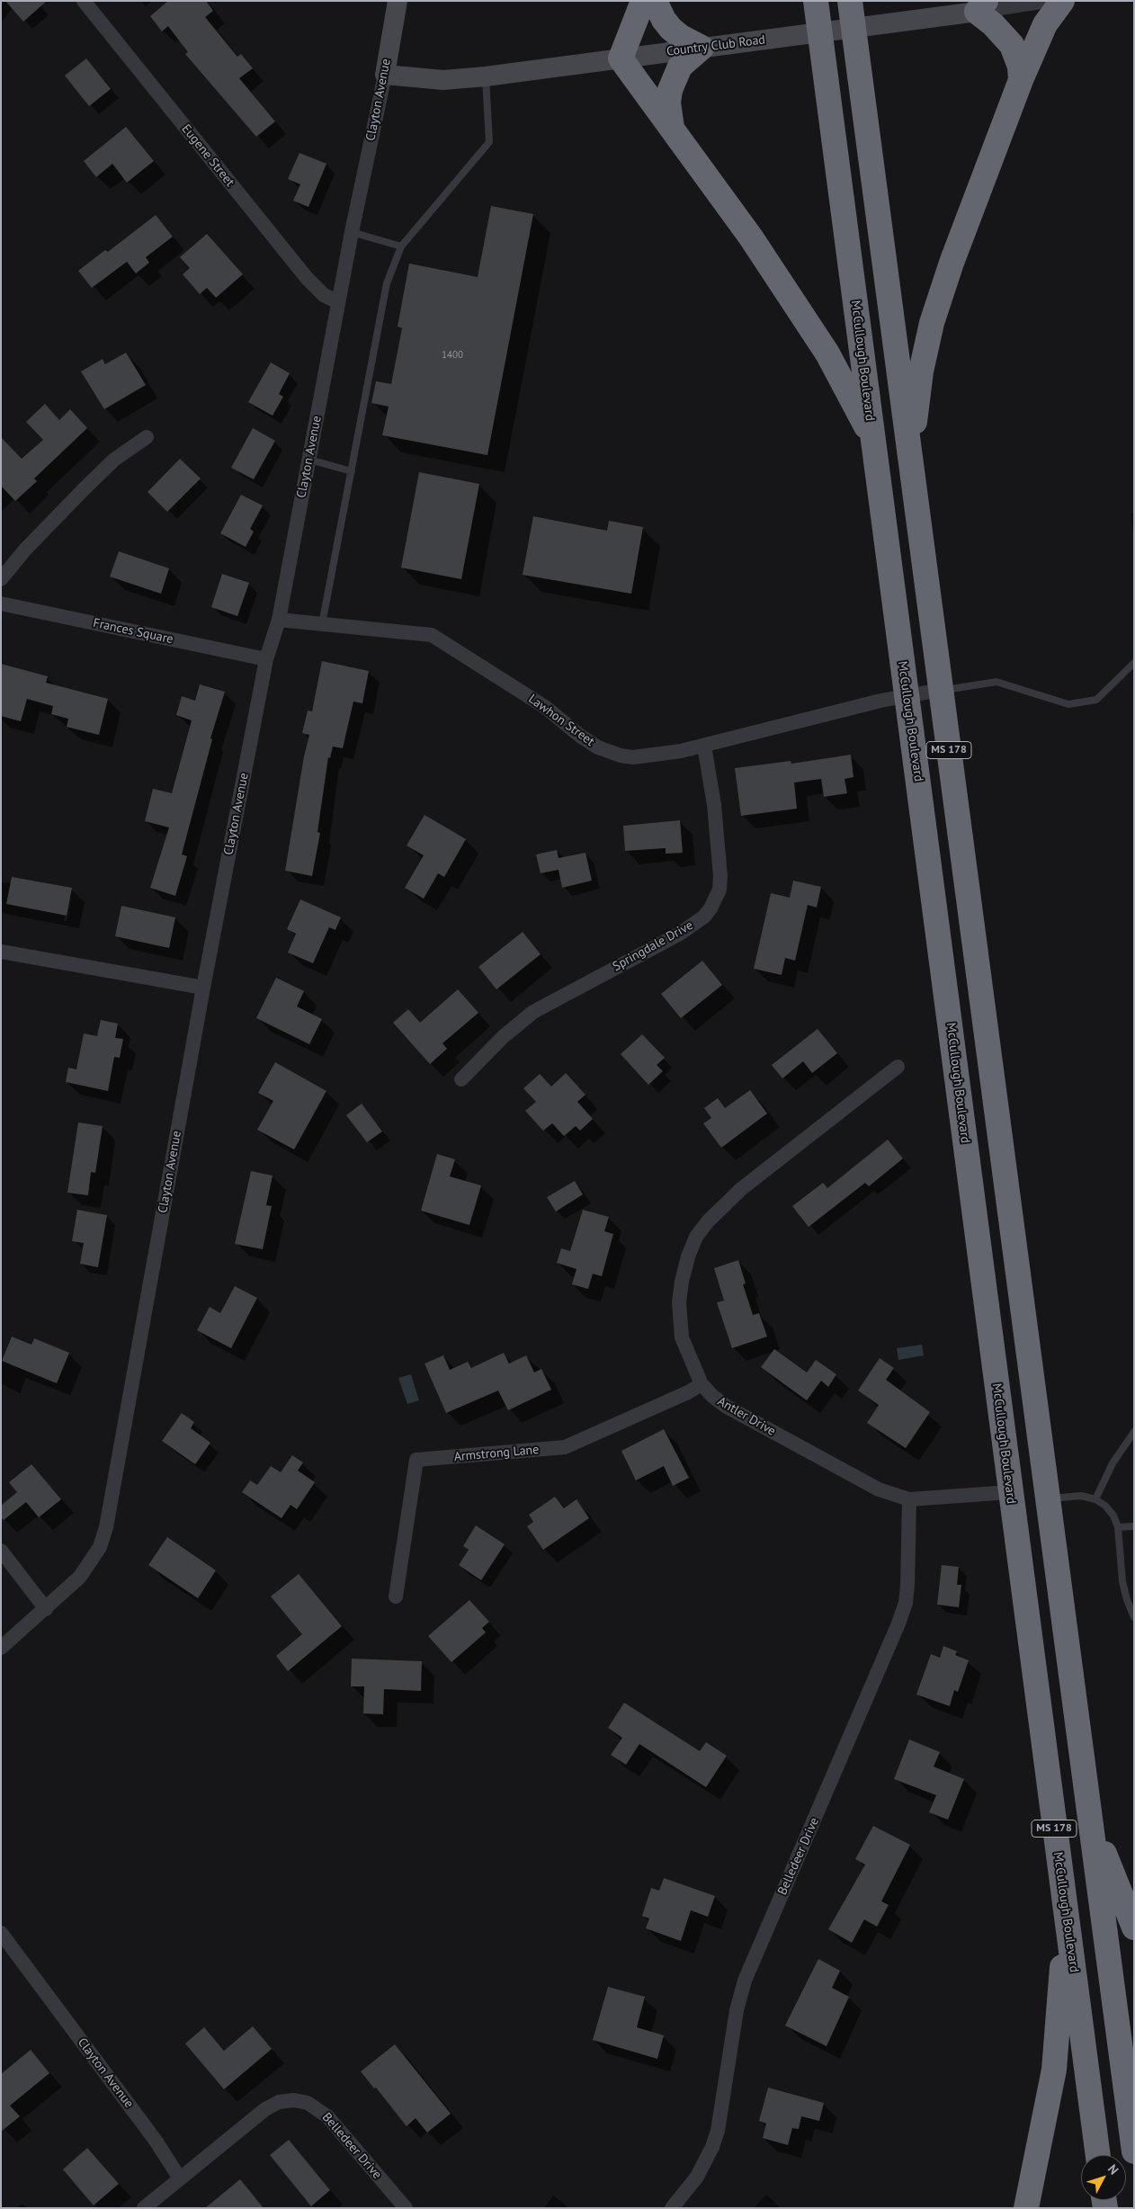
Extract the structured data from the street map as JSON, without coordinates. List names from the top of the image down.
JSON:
{
  "streets": {
    "highway": ["McCullough Boulevard", "MS 178"],
    "street": [
      "Country Club Road",
      "Clayton Avenue",
      "Eugene Street",
      "Frances Square",
      "Lawhon Street",
      "Springdale Drive",
      "Antler Drive",
      "Armstrong Lane",
      "Belledeer Drive"
    ]
  },
  "crossings": [
    ["Country Club Road", "Clayton Avenue"],
    ["Clayton Avenue", "Eugene Street"],
    ["Clayton Avenue", "Frances Square"],
    ["Clayton Avenue", "Lawhon Street"],
    ["Clayton Avenue", "Belledeer Drive"],
    ["McCullough Boulevard", "Lawhon Street"],
    ["McCullough Boulevard", "Antler Drive"],
    ["Lawhon Street", "MS 178"],
    ["Lawhon Street", "Springdale Drive"],
    ["Antler Drive", "Armstrong Lane"],
    ["Antler Drive", "Belledeer Drive"]
  ],
  "house_numbers": ["1400"],
  "north": "top right"
}
